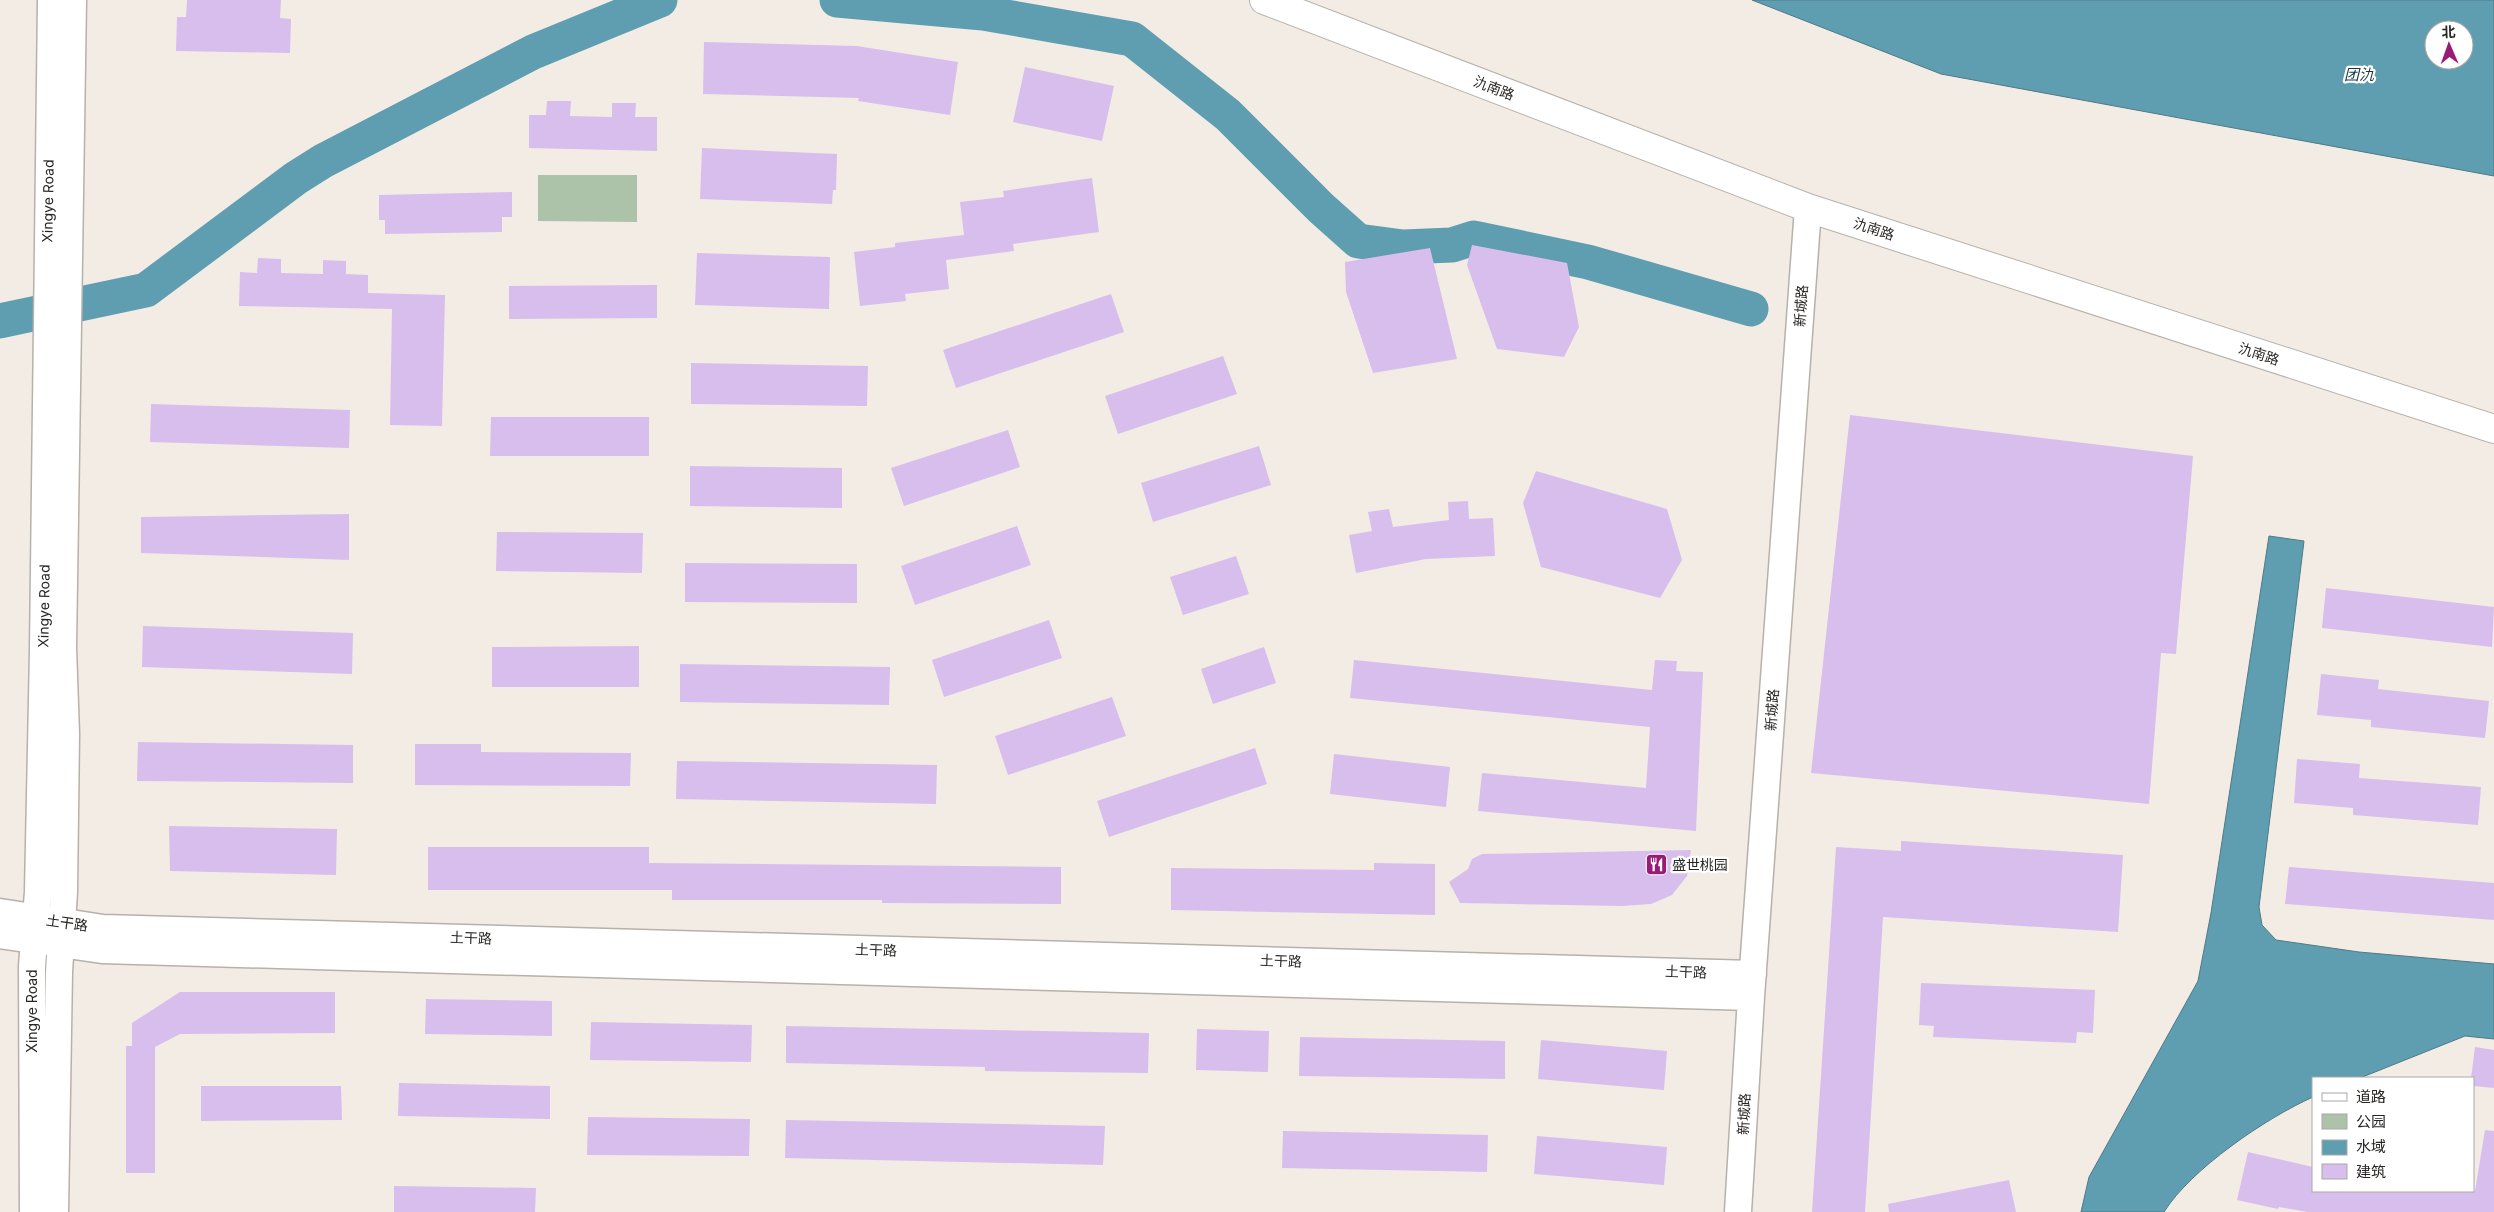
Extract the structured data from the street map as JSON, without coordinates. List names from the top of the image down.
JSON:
{
  "streets": {
    "main road": ["氿南路"],
    "street": ["Xingye Road", "新城路", "土干路"]
  },
  "crossings": [
    ["氿南路", "新城路"],
    ["Xingye Road", "土干路"],
    ["新城路", "土干路"]
  ],
  "water": ["团氿"],
  "places": {
    "restaurant": ["盛世桃园"]
  },
  "legend": [
    "道路",
    "公园",
    "水域",
    "建筑"
  ],
  "north": "top"
}
